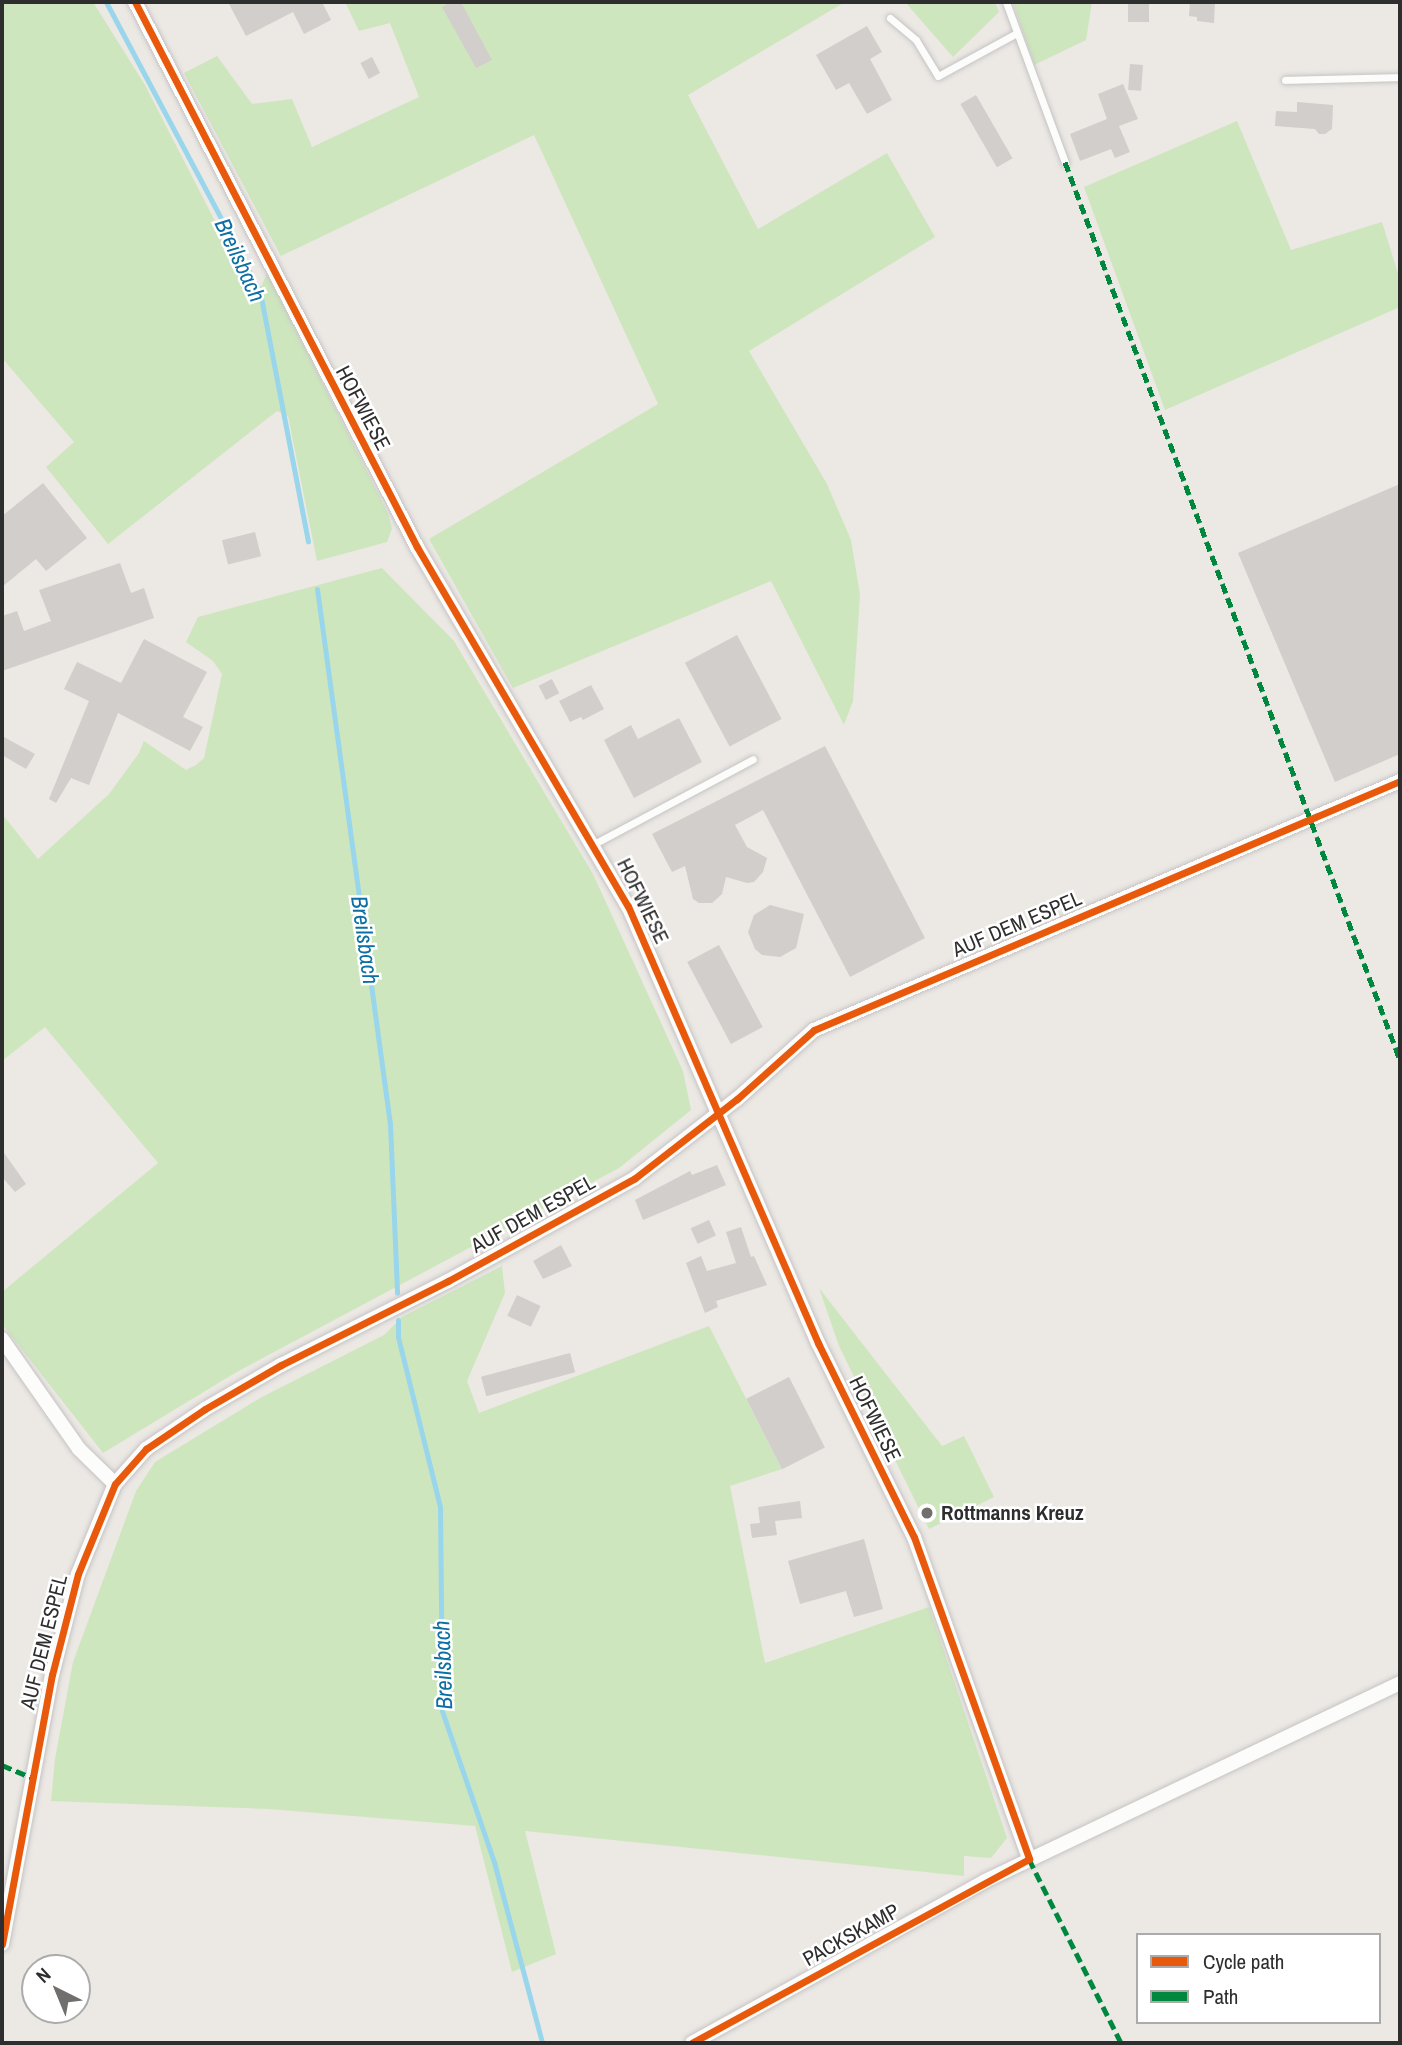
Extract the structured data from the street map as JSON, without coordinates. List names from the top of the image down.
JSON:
{
  "streets": {
    "street": ["HOFWIESE", "AUF DEM ESPEL", "PACKSKAMP"]
  },
  "crossings": [
    ["HOFWIESE", "AUF DEM ESPEL"],
    ["HOFWIESE", "PACKSKAMP"]
  ],
  "water": ["Breilsbach"],
  "places": ["Rottmanns Kreuz"],
  "legend": ["Cycle path", "Path"],
  "north": "top left"
}
